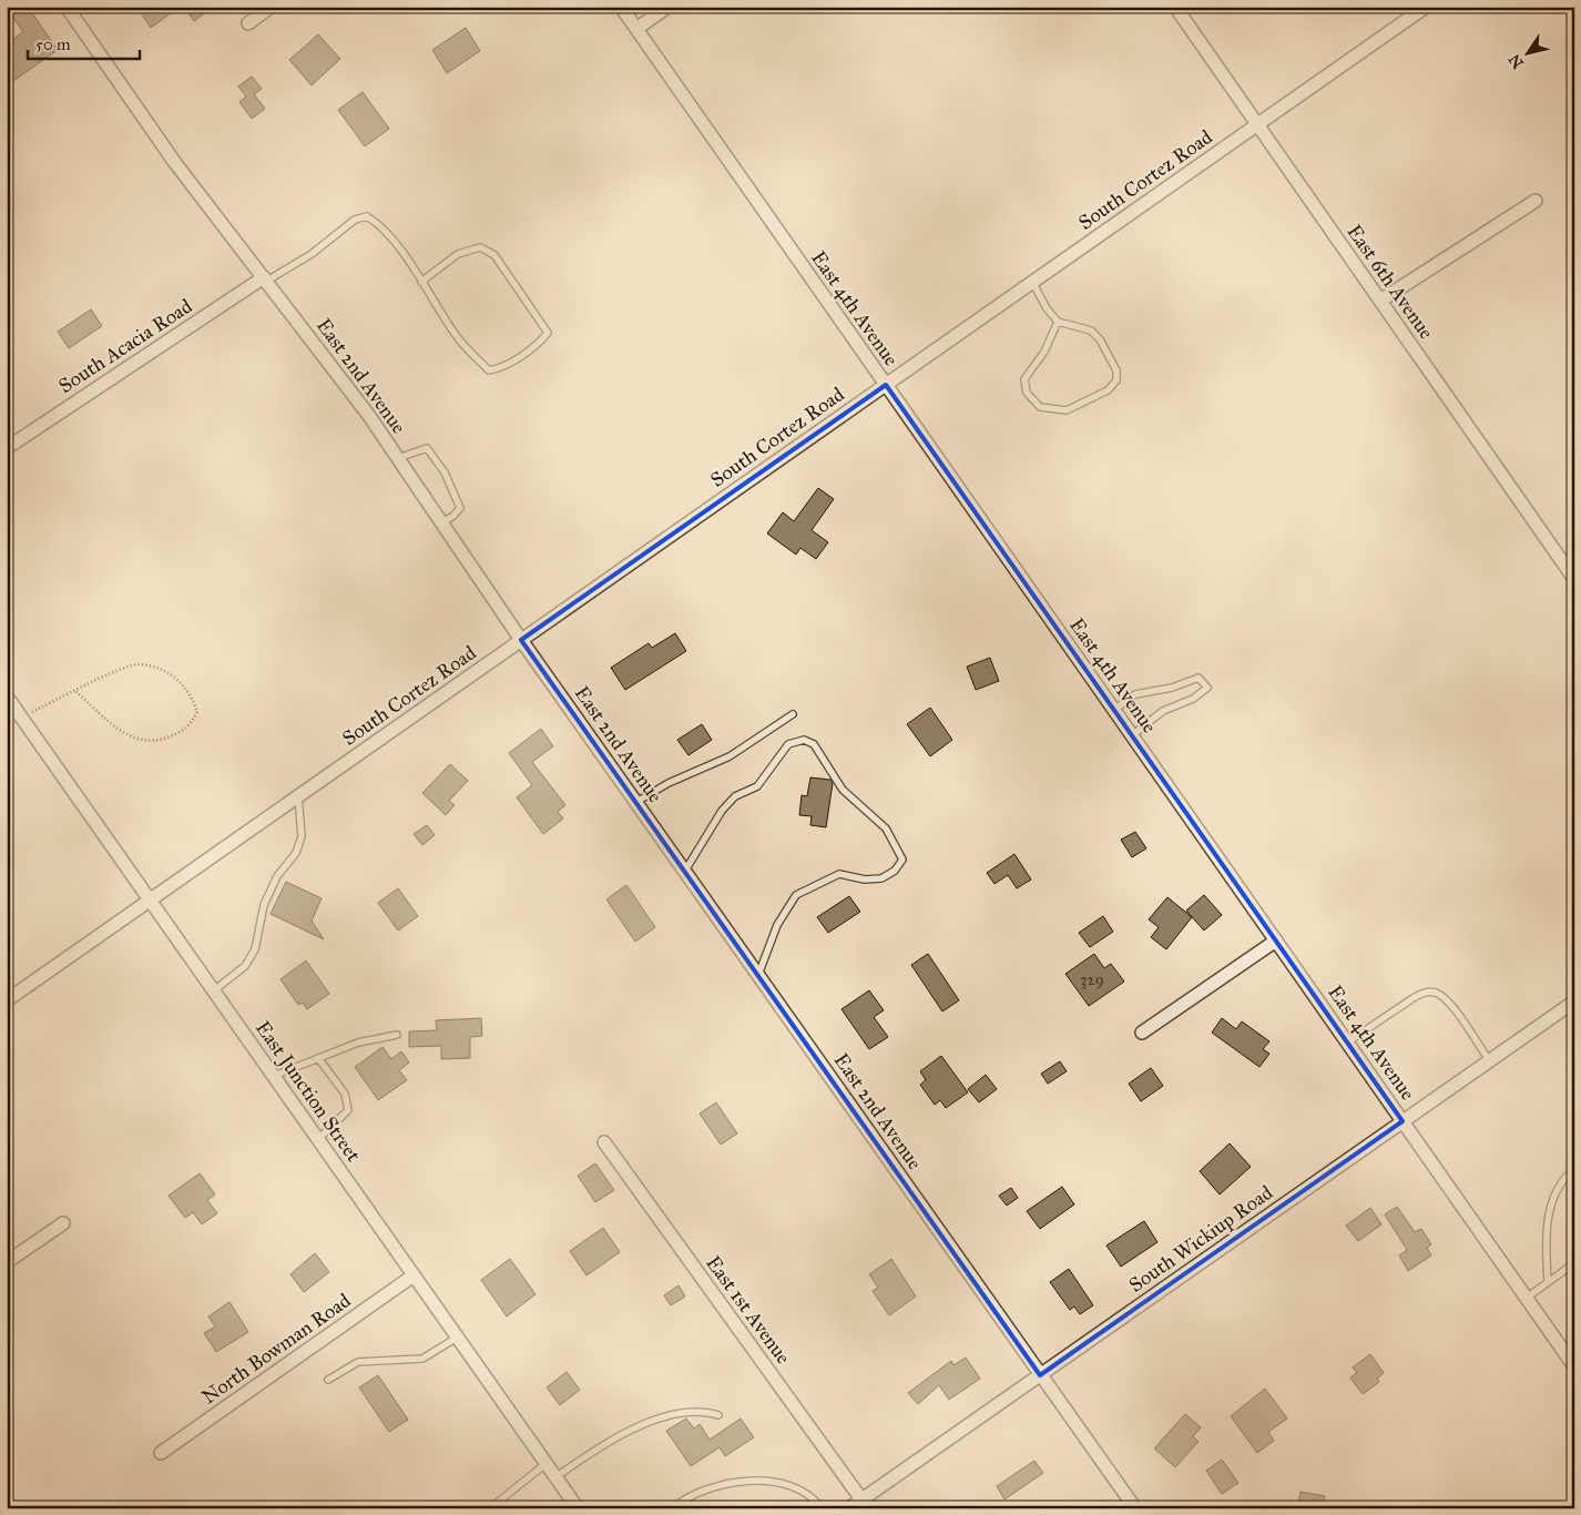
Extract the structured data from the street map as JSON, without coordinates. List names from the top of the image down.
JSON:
{
  "streets": {
    "street": [
      "South Cortez Road",
      "East 6th Avenue",
      "East 4th Avenue",
      "South Acacia Road",
      "East 2nd Avenue",
      "East Junction Street",
      "South Wickiup Road",
      "East 1st Avenue",
      "North Bowman Road"
    ]
  },
  "crossings": [
    ["South Cortez Road", "East 6th Avenue"],
    ["South Cortez Road", "East 4th Avenue"],
    ["South Cortez Road", "East 2nd Avenue"],
    ["South Cortez Road", "East Junction Street"],
    ["East 4th Avenue", "South Wickiup Road"],
    ["South Acacia Road", "East 2nd Avenue"],
    ["East 2nd Avenue", "South Wickiup Road"],
    ["East Junction Street", "North Bowman Road"],
    ["South Wickiup Road", "East 1st Avenue"]
  ],
  "house_numbers": ["329"],
  "scale_bar": "50 m",
  "north": "bottom left"
}
